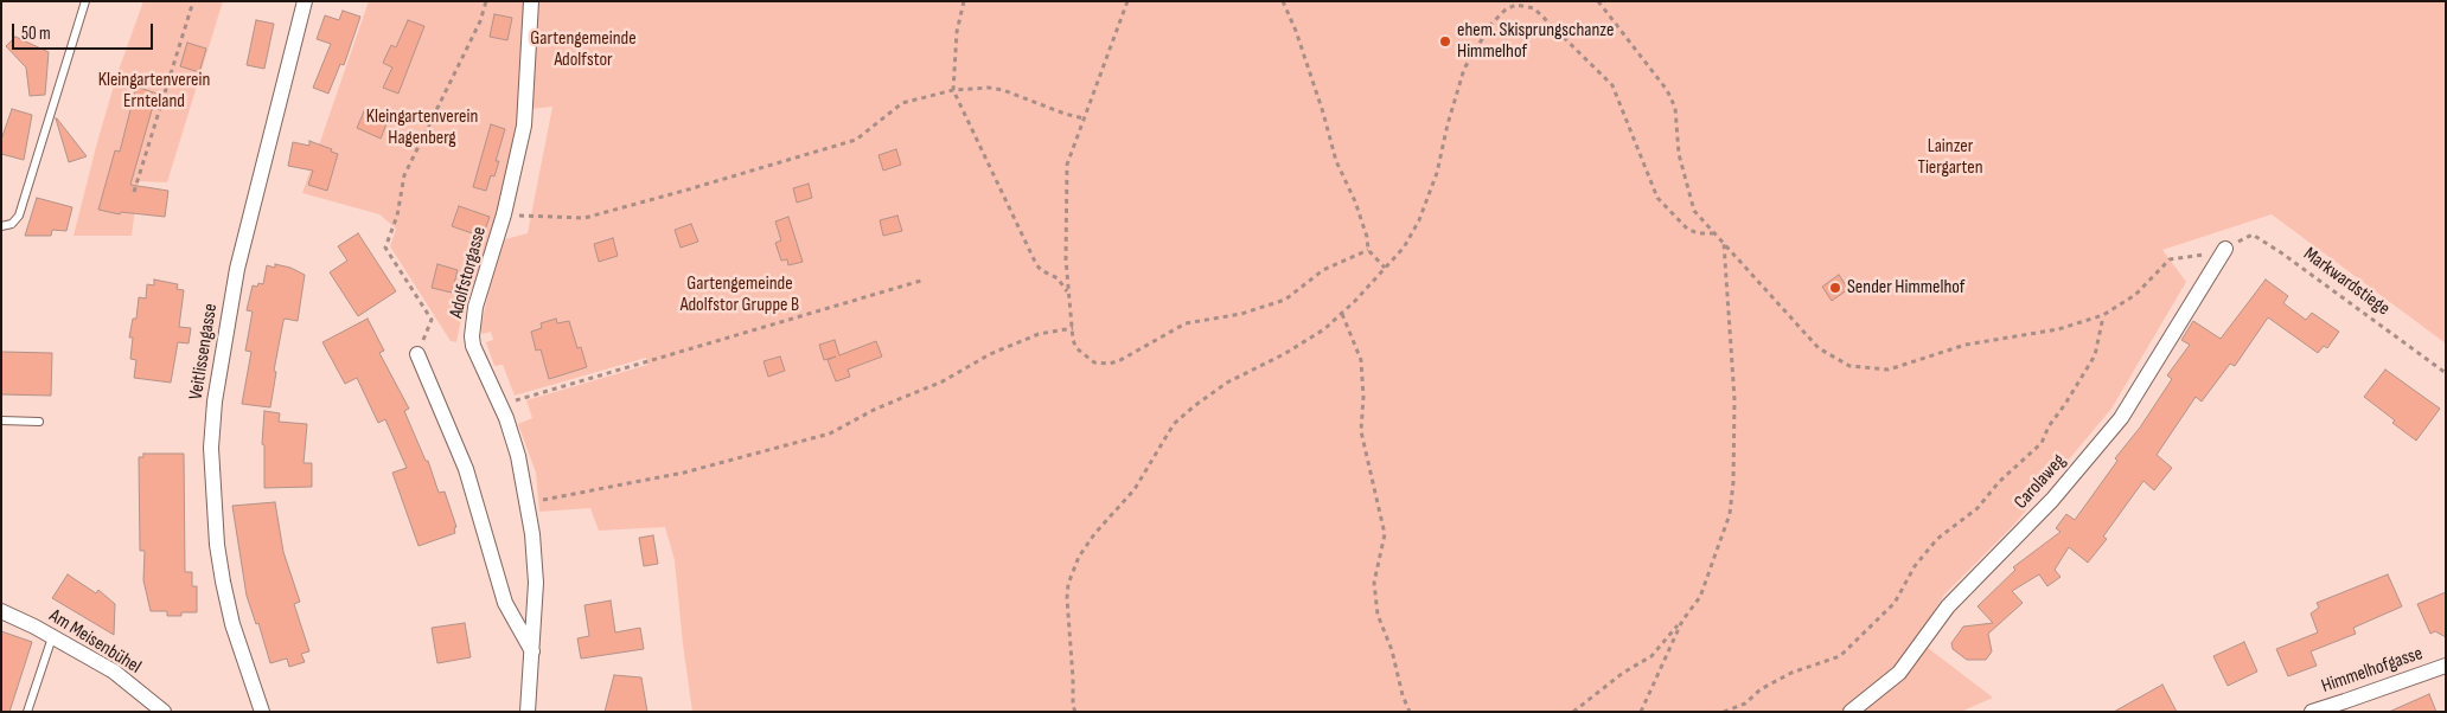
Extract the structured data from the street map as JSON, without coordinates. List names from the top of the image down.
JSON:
{
  "streets": {
    "street": [
      "Adolfstorgasse",
      "Veitlissengasse",
      "Carolaweg",
      "Am Meisenbühel",
      "Himmelhofgasse"
    ],
    "path": ["Markwardstiege"]
  },
  "crossings": [
    ["Markwardstiege", "Carolaweg"]
  ],
  "parks": [
    "Gartengemeinde Adolfstor",
    "Kleingartenverein Ernteland",
    "Kleingartenverein Hagenberg",
    "Lainzer Tiergarten",
    "Gartengemeinde Adolfstor Gruppe B"
  ],
  "places": ["ehem. Skisprungschanze Himmelhof", "Sender Himmelhof"],
  "scale_bar": "50 m"
}
